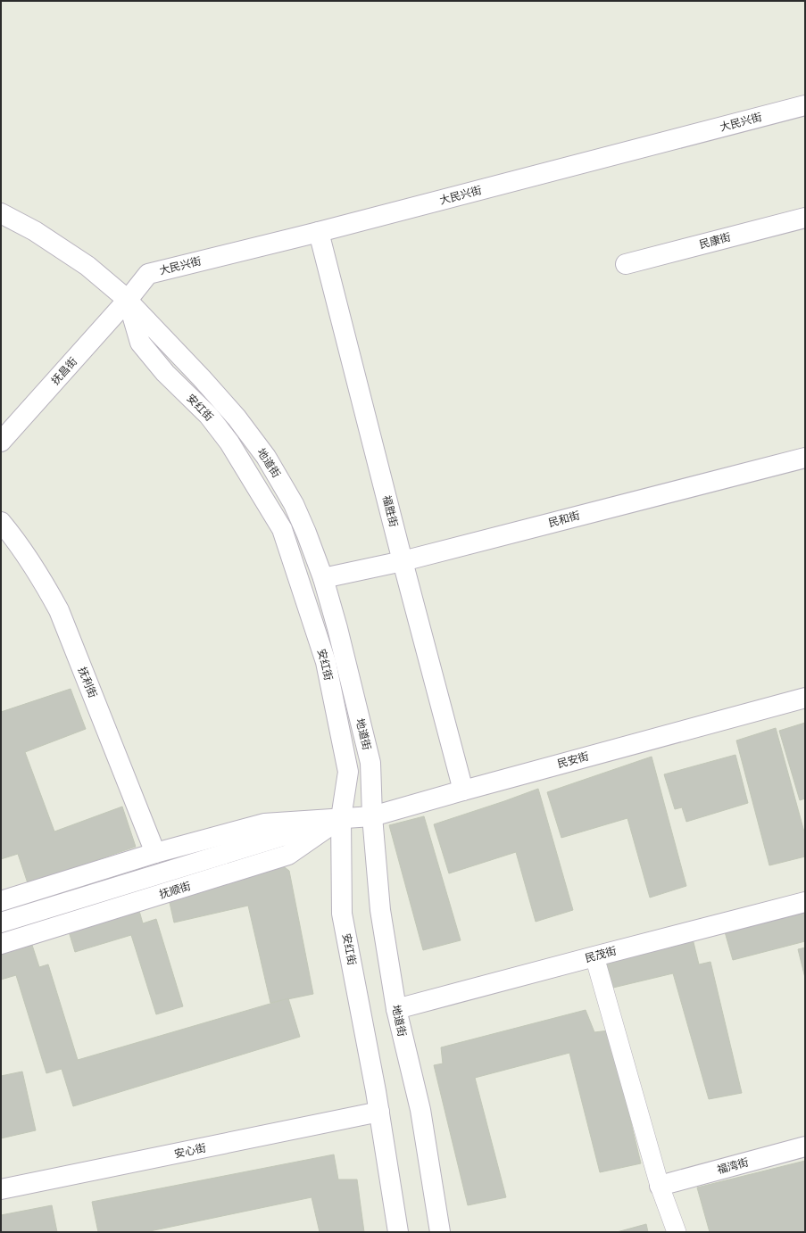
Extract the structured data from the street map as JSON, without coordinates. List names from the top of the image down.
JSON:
{
  "streets": {
    "main road": [
      "大民兴街",
      "民康街",
      "抚昌街",
      "安红街",
      "地道街",
      "福胜街",
      "民和街",
      "抚利街",
      "民安街",
      "抚顺街",
      "民茂街",
      "安心街",
      "福湾街"
    ]
  },
  "crossings": [
    ["大民兴街", "抚昌街"],
    ["大民兴街", "安红街"],
    ["大民兴街", "地道街"],
    ["大民兴街", "福胜街"],
    ["抚昌街", "安红街"],
    ["抚昌街", "地道街"],
    ["安红街", "地道街"],
    ["安红街", "民安街"],
    ["安红街", "抚顺街"],
    ["安红街", "安心街"],
    ["地道街", "民和街"],
    ["地道街", "民安街"],
    ["地道街", "民茂街"],
    ["福胜街", "民和街"],
    ["福胜街", "民安街"],
    ["民安街", "抚顺街"]
  ]
}
